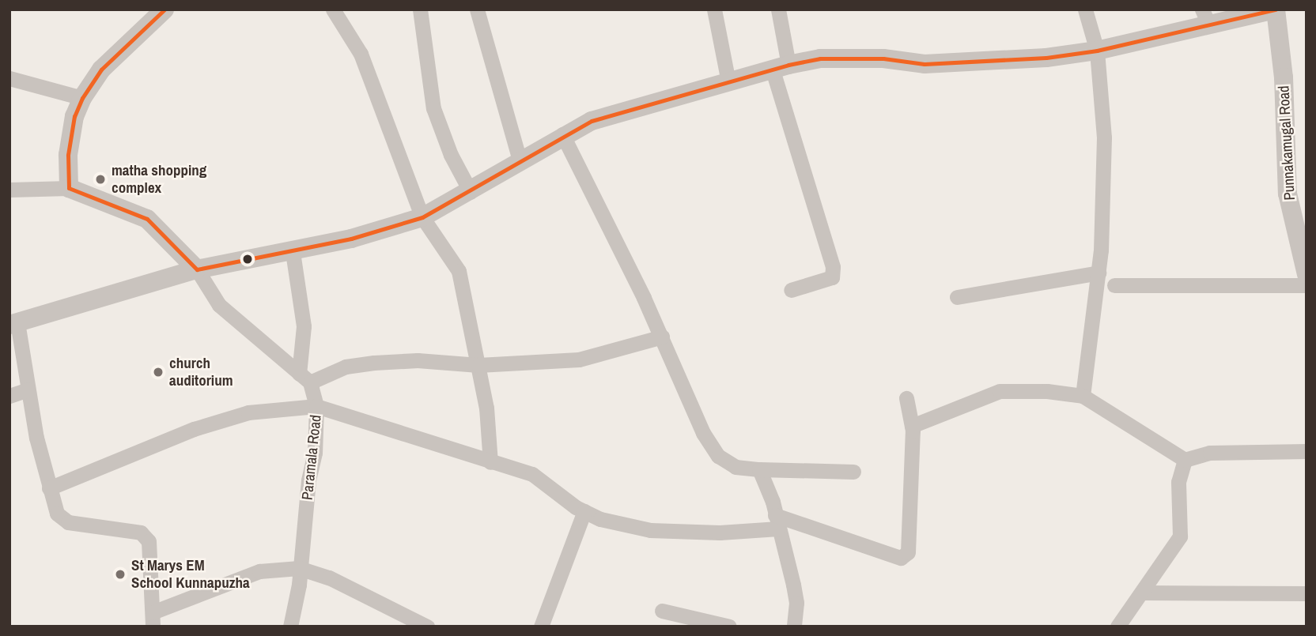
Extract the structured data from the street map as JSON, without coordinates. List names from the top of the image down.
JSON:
{
  "streets": {
    "street": ["Punnakamugal Road", "Paramala Road"]
  },
  "places": ["matha shopping complex", "church auditorium", "St Marys EM School Kunnapuzha"]
}
